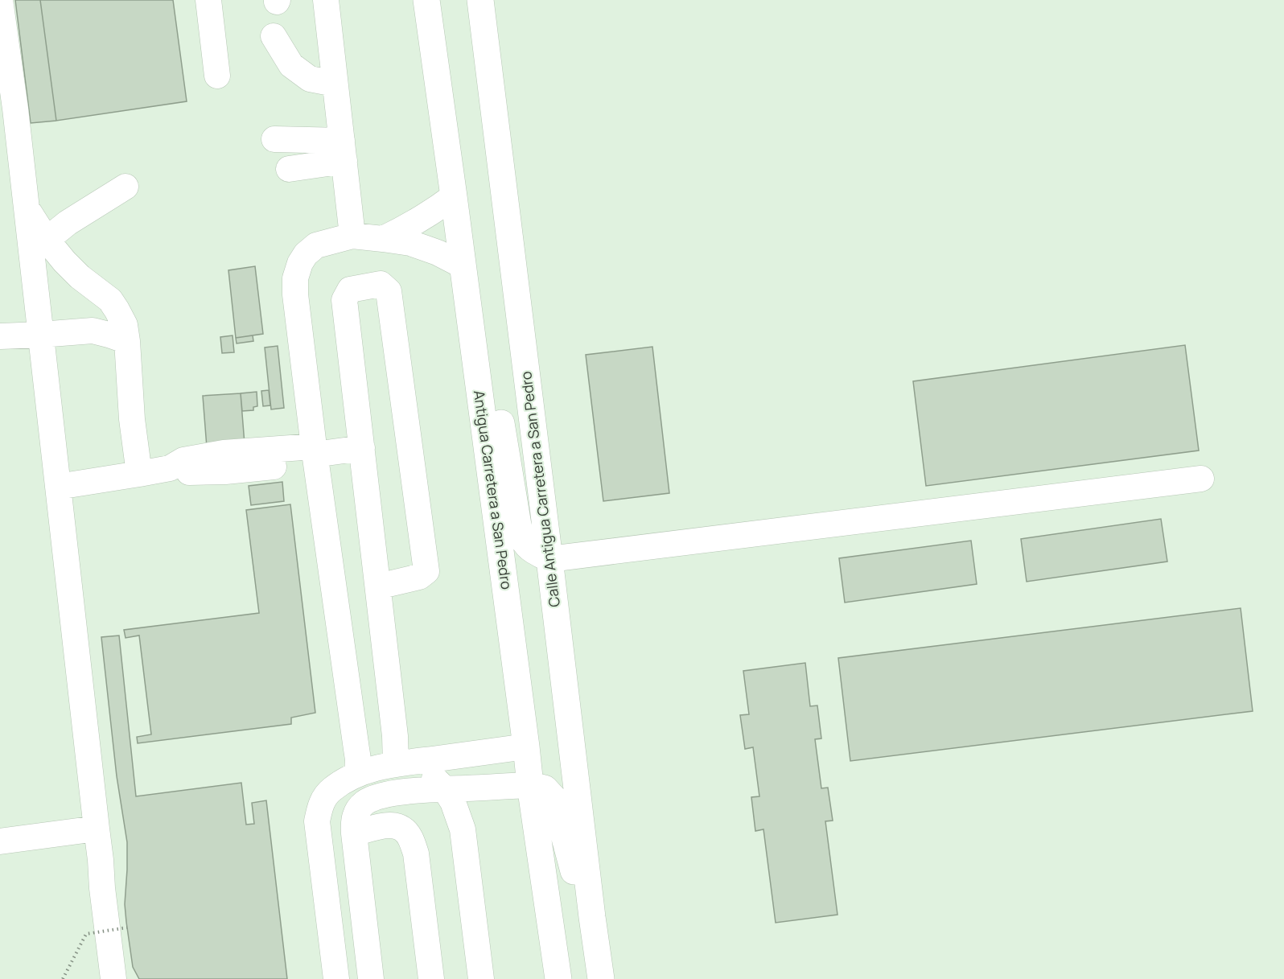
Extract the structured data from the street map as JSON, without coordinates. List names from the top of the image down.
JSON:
{
  "streets": {
    "main road": ["Calle Antigua Carretera a San Pedro", "Antigua Carretera a San Pedro"]
  }
}
